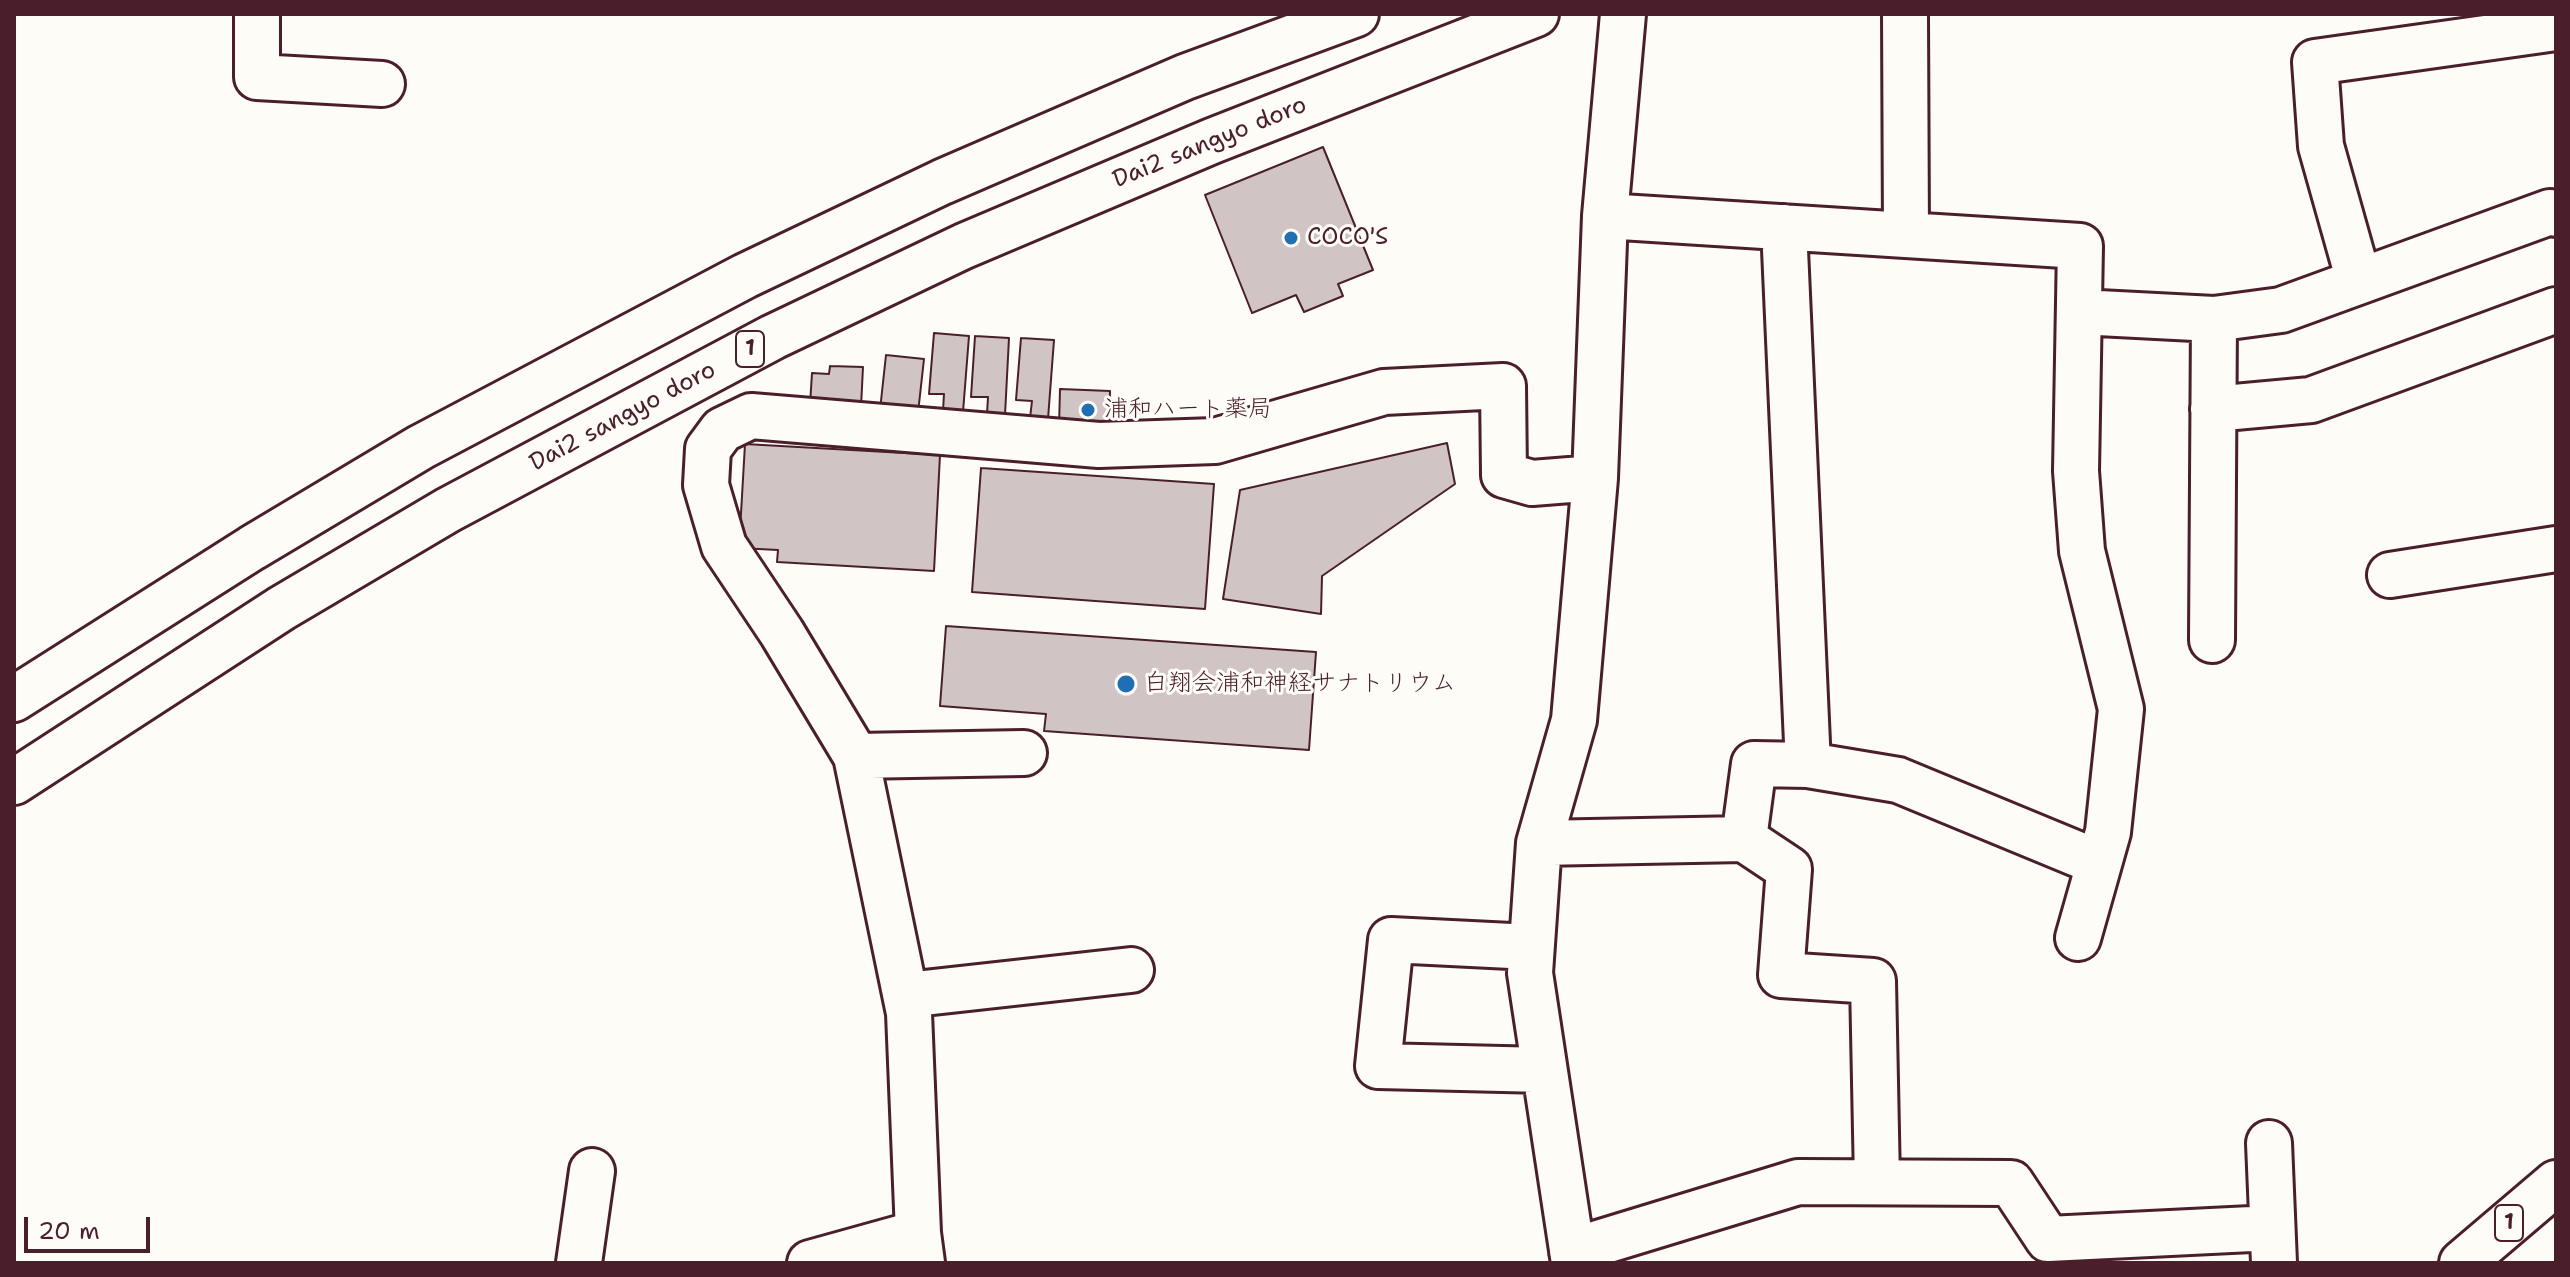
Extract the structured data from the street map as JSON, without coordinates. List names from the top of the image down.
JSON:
{
  "streets": {
    "street": ["Dai2 sangyo doro", "1"]
  },
  "places": ["COCO'S", "浦和ハート薬局", "白翔会浦和神経サナトリウム"],
  "scale_bar": "20 m"
}
